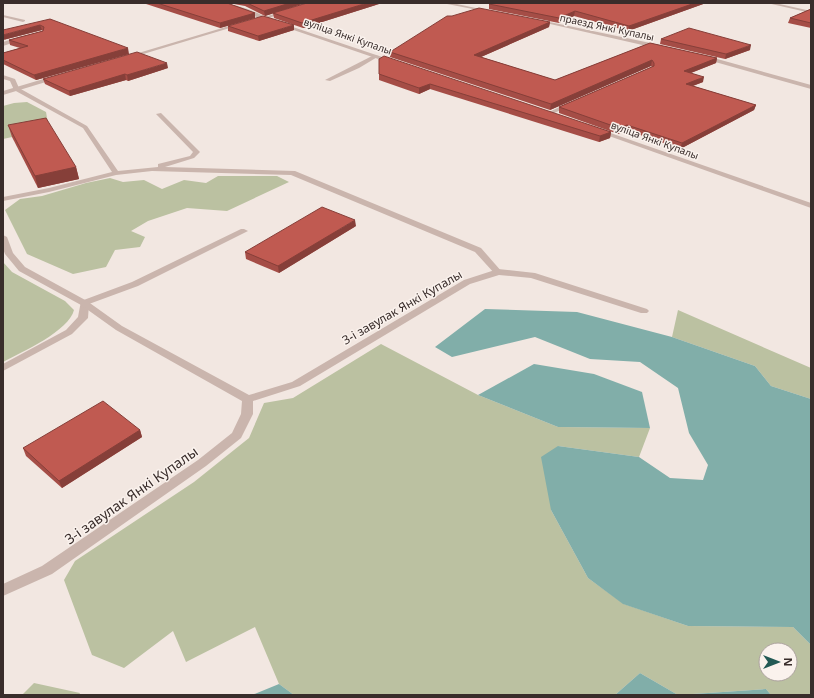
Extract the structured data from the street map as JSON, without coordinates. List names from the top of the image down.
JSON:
{
  "streets": {
    "street": ["праезд Янкі Купалы", "вуліца Янкі Купалы", "3-і завулак Янкі Купалы"]
  },
  "north": "right"
}
